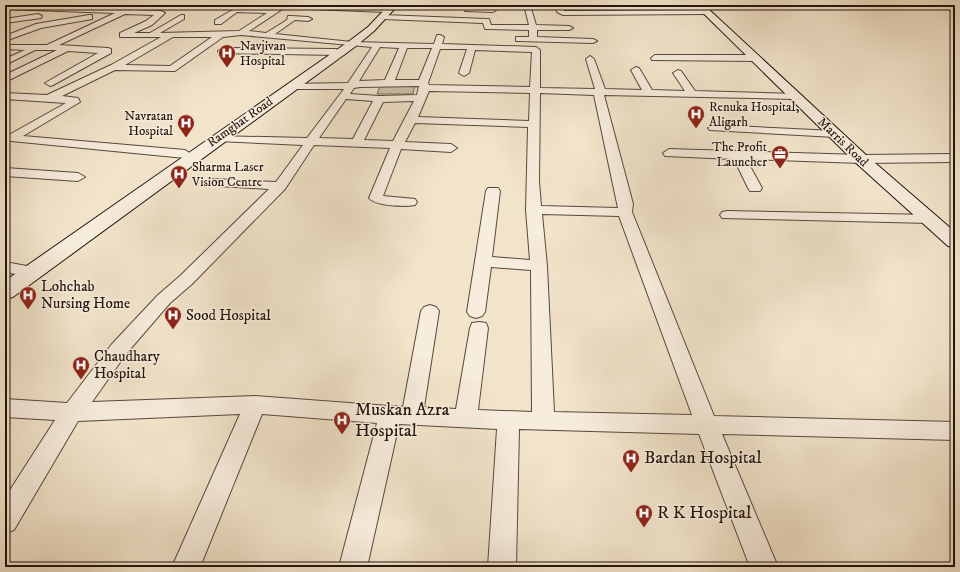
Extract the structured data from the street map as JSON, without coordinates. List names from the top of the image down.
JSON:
{
  "streets": {
    "main road": ["Ramghat Road", "Marris Road"]
  },
  "places": {
    "hospital": [
      "Navjivan Hospital",
      "Renuka Hospital, Aligarh",
      "Navratan Hospital",
      "Sharma Laser Vision Centre",
      "Lohchab Nursing Home",
      "Sood Hospital",
      "Chaudhary Hospital",
      "Muskan Azra Hospital",
      "Bardan Hospital",
      "R K Hospital"
    ],
    "office": ["The Profit Launcher"]
  }
}
